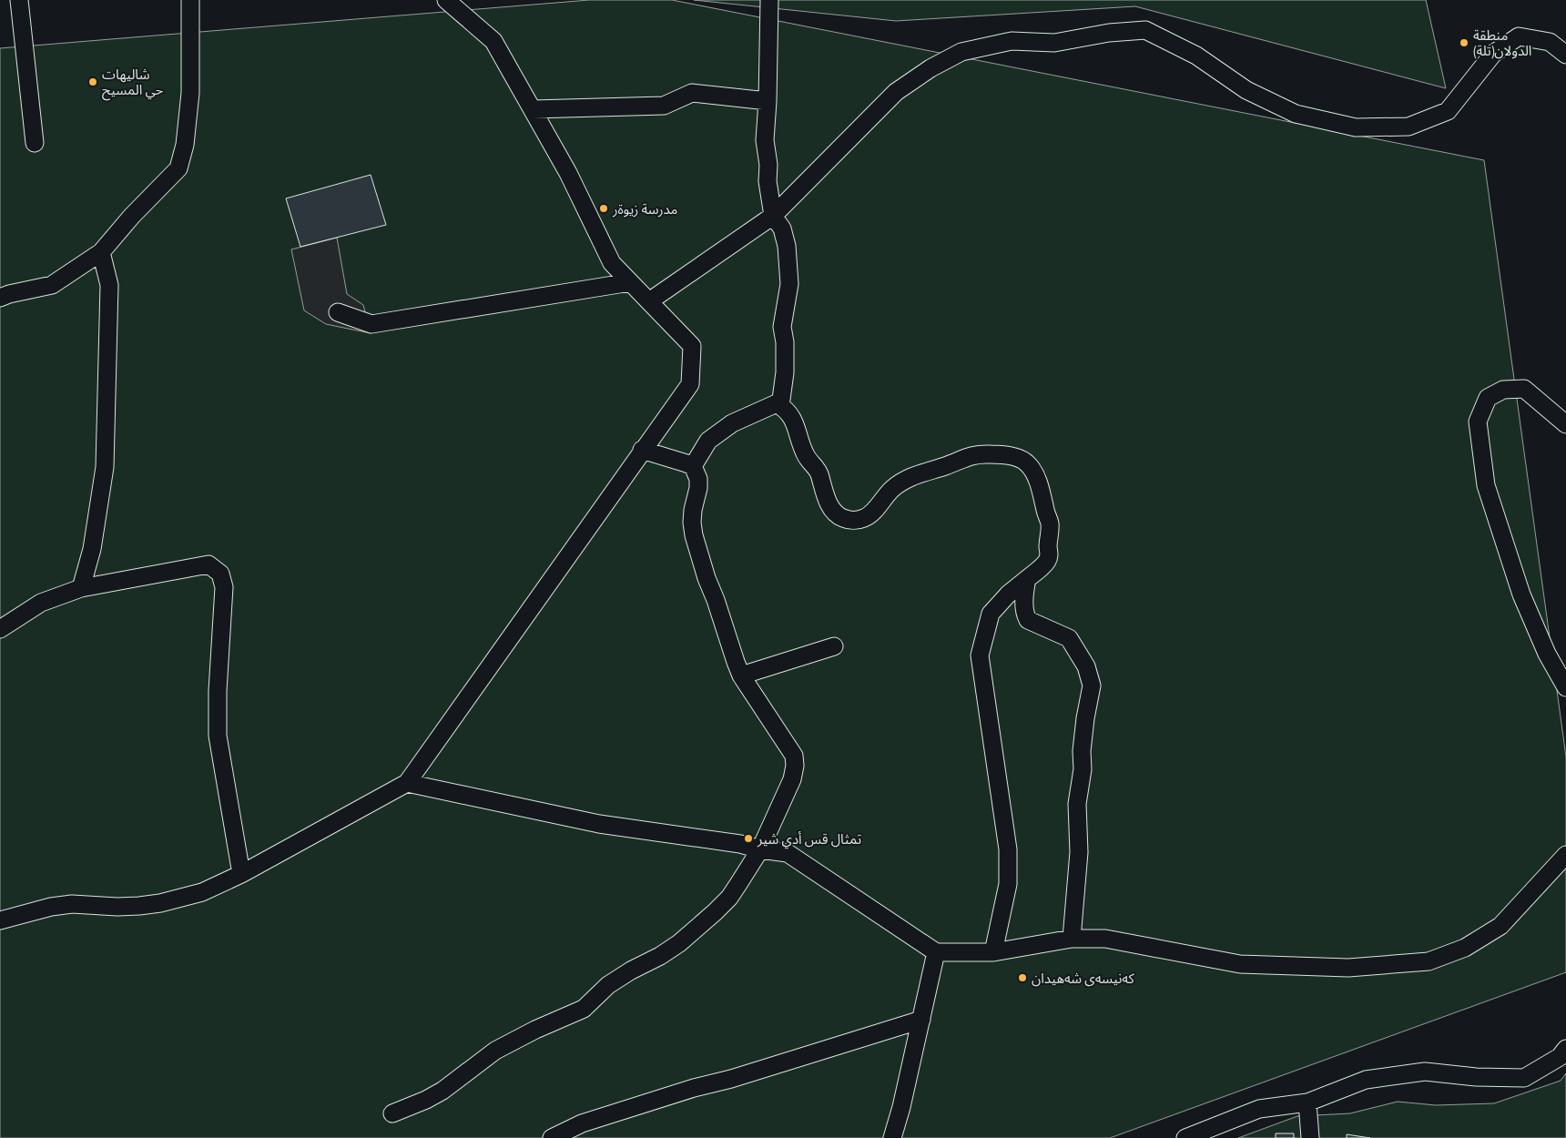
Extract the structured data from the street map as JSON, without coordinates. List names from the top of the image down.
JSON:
{
  "places": [
    "منطقة الدولان(تلة)",
    "شاليهات حي المسيح",
    "مدرسة زيوةر",
    "تمثال قس أدي شير",
    "کەنیسەی شەهیدان"
  ]
}
